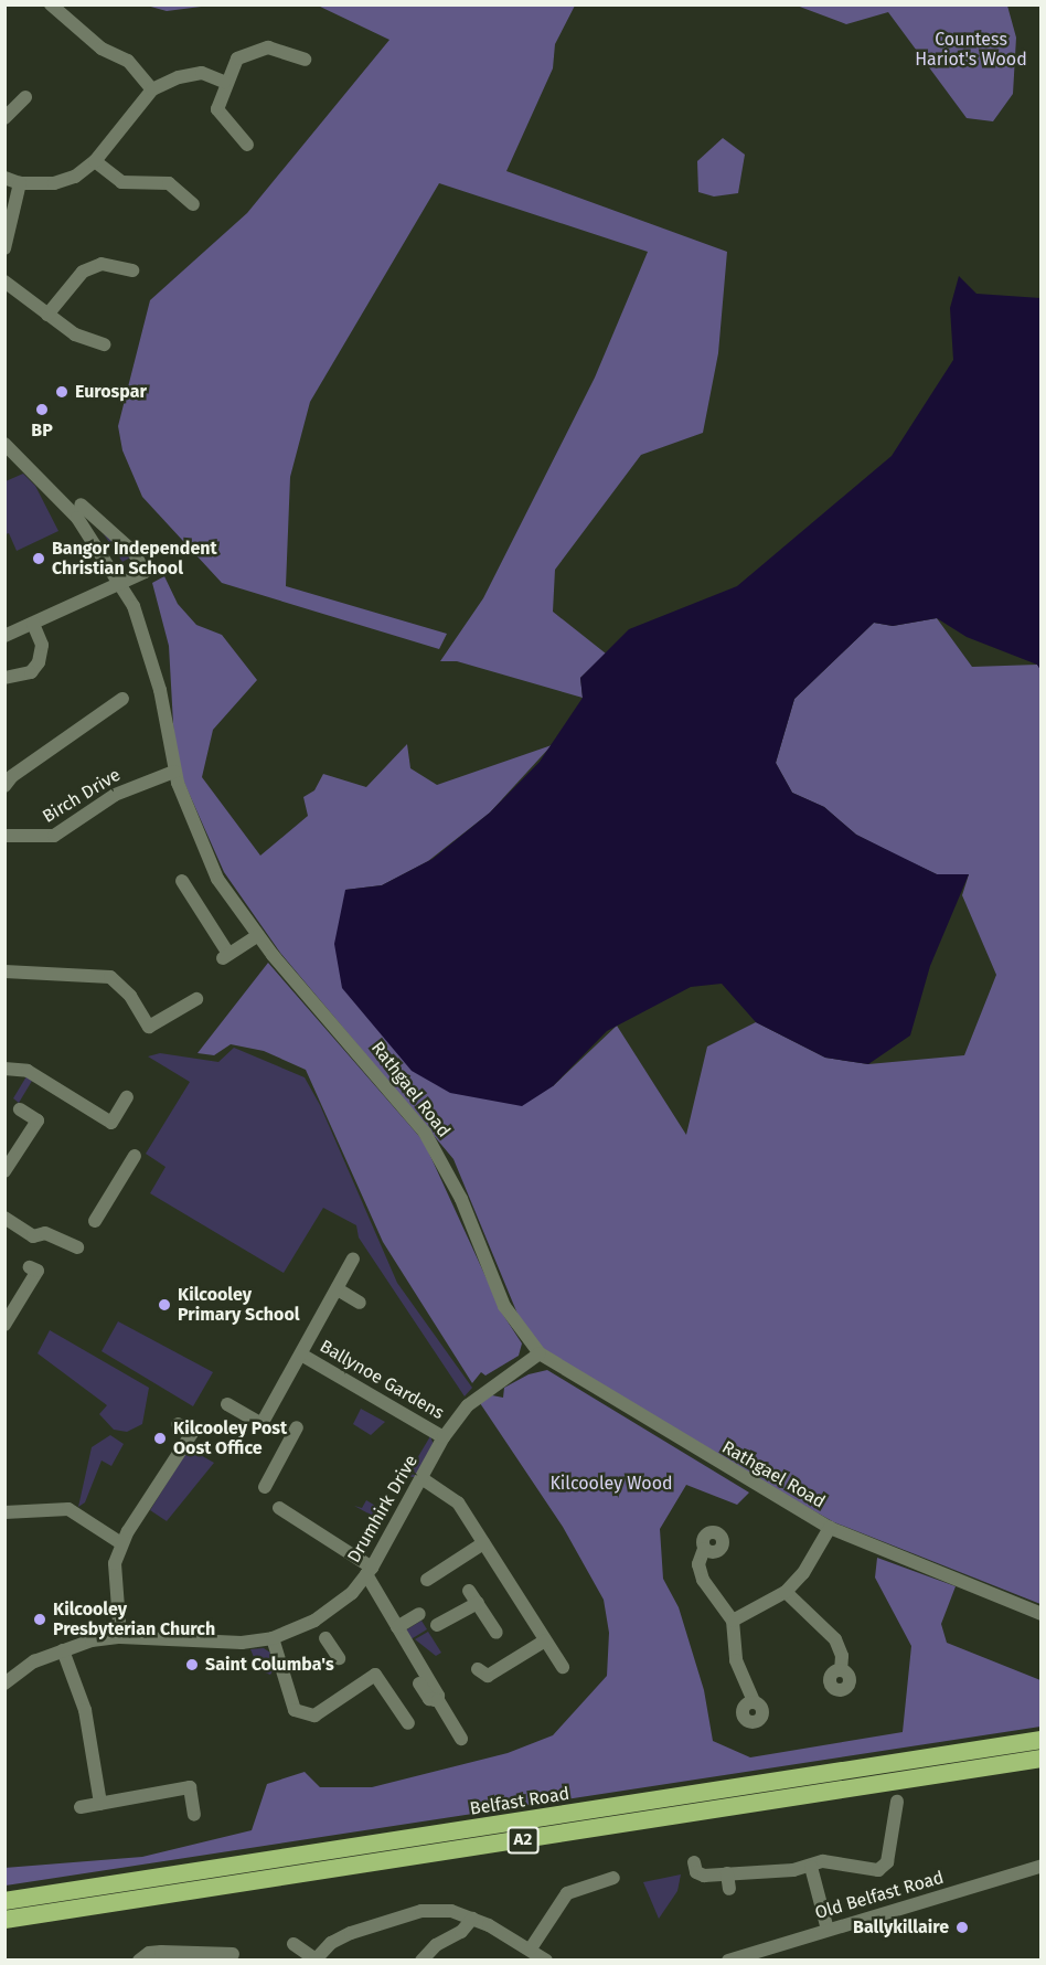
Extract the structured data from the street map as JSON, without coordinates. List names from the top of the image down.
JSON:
{
  "streets": {
    "highway": ["Belfast Road", "A2"],
    "street": [
      "Birch Drive",
      "Rathgael Road",
      "Ballynoe Gardens",
      "Drumhirk Drive",
      "Old Belfast Road"
    ]
  },
  "crossings": [
    ["Birch Drive", "Rathgael Road"],
    ["Rathgael Road", "Drumhirk Drive"],
    ["Ballynoe Gardens", "Drumhirk Drive"]
  ],
  "parks": ["Countess Hariot's Wood", "Kilcooley Wood"],
  "places": [
    "Eurospar",
    "BP",
    "Bangor Independent Christian School",
    "Kilcooley Primary School",
    "Kilcooley Post Oost Office",
    "Kilcooley Presbyterian Church",
    "Saint Columba's",
    "Ballykillaire"
  ]
}
